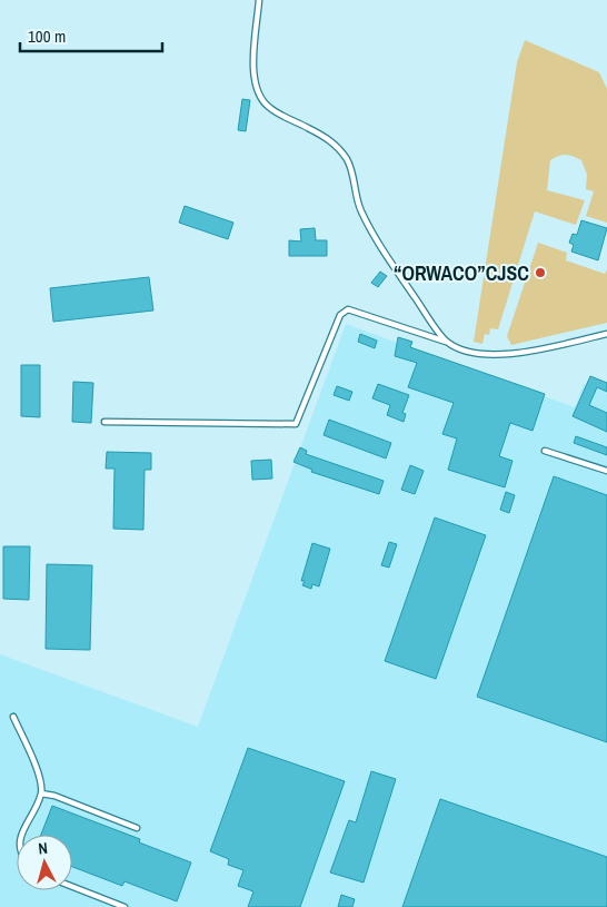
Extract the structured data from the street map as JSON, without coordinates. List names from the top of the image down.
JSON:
{
  "places": ["“ORWACO”CJSC"],
  "scale_bar": "100 m",
  "north": "top"
}
